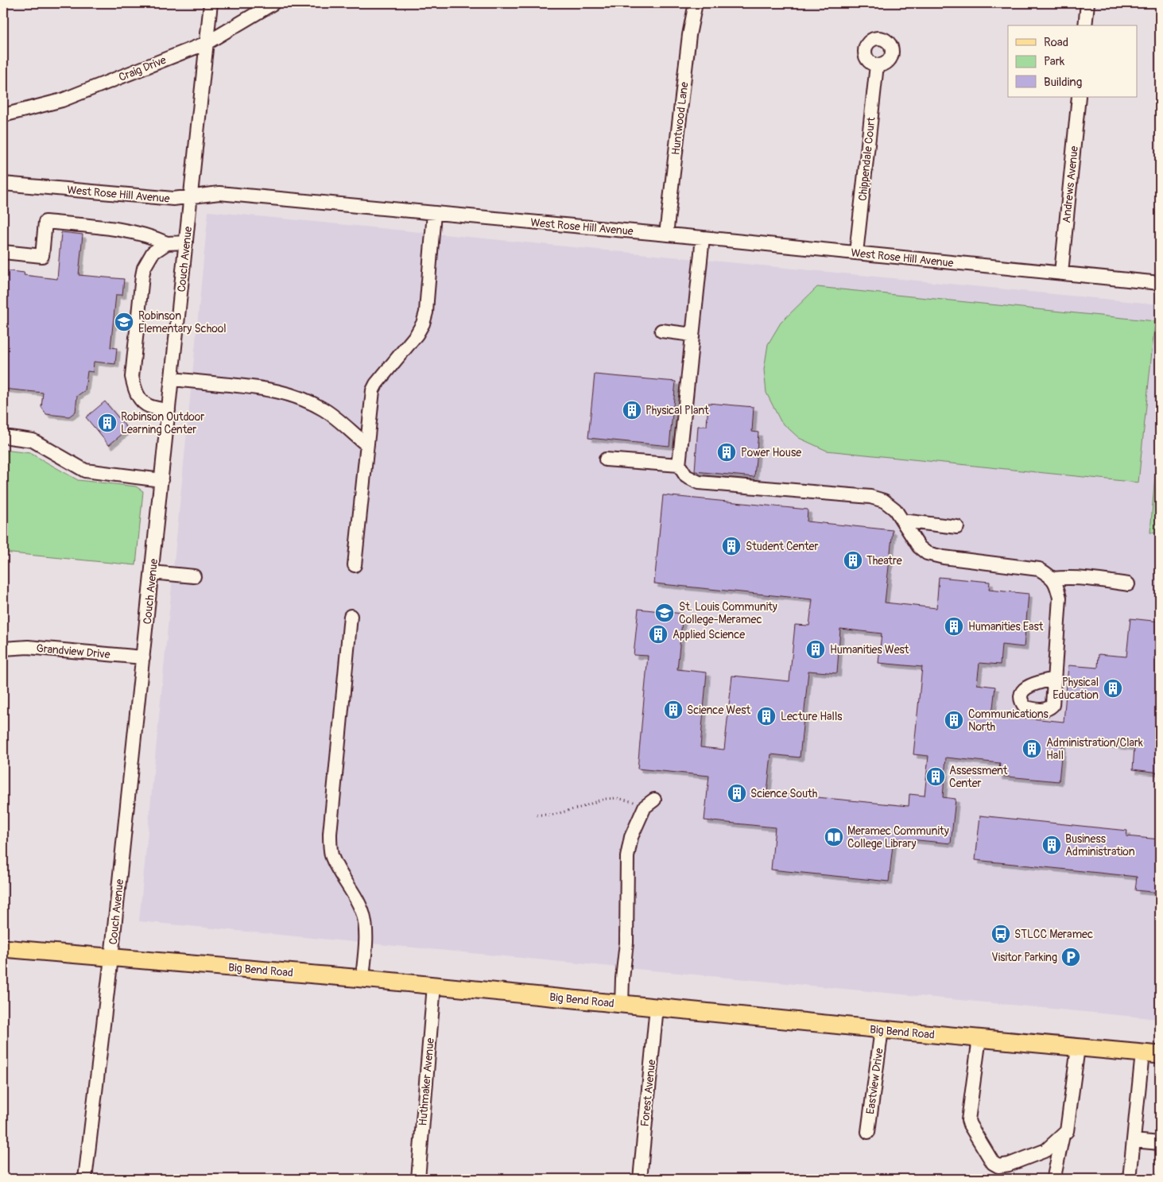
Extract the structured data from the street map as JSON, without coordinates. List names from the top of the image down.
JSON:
{
  "streets": {
    "main road": ["Big Bend Road"],
    "street": [
      "Craig Drive",
      "Huntwood Lane",
      "Chippendale Court",
      "Andrews Avenue",
      "West Rose Hill Avenue",
      "Couch Avenue",
      "Grandview Drive",
      "Eastview Drive",
      "Huthmaker Avenue",
      "Forest Avenue"
    ]
  },
  "crossings": [
    ["Craig Drive", "Couch Avenue"],
    ["Huntwood Lane", "West Rose Hill Avenue"],
    ["Chippendale Court", "West Rose Hill Avenue"],
    ["Andrews Avenue", "West Rose Hill Avenue"],
    ["West Rose Hill Avenue", "Couch Avenue"],
    ["Couch Avenue", "Grandview Drive"],
    ["Couch Avenue", "Big Bend Road"],
    ["Big Bend Road", "Eastview Drive"],
    ["Big Bend Road", "Huthmaker Avenue"],
    ["Big Bend Road", "Forest Avenue"]
  ],
  "places": {
    "school or university": ["Robinson Elementary School", "St. Louis Community College-Meramec"],
    "building": [
      "Physical Plant",
      "Robinson Outdoor Learning Center",
      "Power House",
      "Student Center",
      "Theatre",
      "Humanities East",
      "Applied Science",
      "Humanities West",
      "Physical Education",
      "Science West",
      "Lecture Halls",
      "Communications North",
      "Administration/Clark Hall",
      "Assessment Center",
      "Science South",
      "Business Administration"
    ],
    "library": ["Meramec Community College Library"],
    "bus stop": ["STLCC Meramec"],
    "parking": ["Visitor Parking"]
  },
  "legend": ["Road", "Park", "Building"]
}
